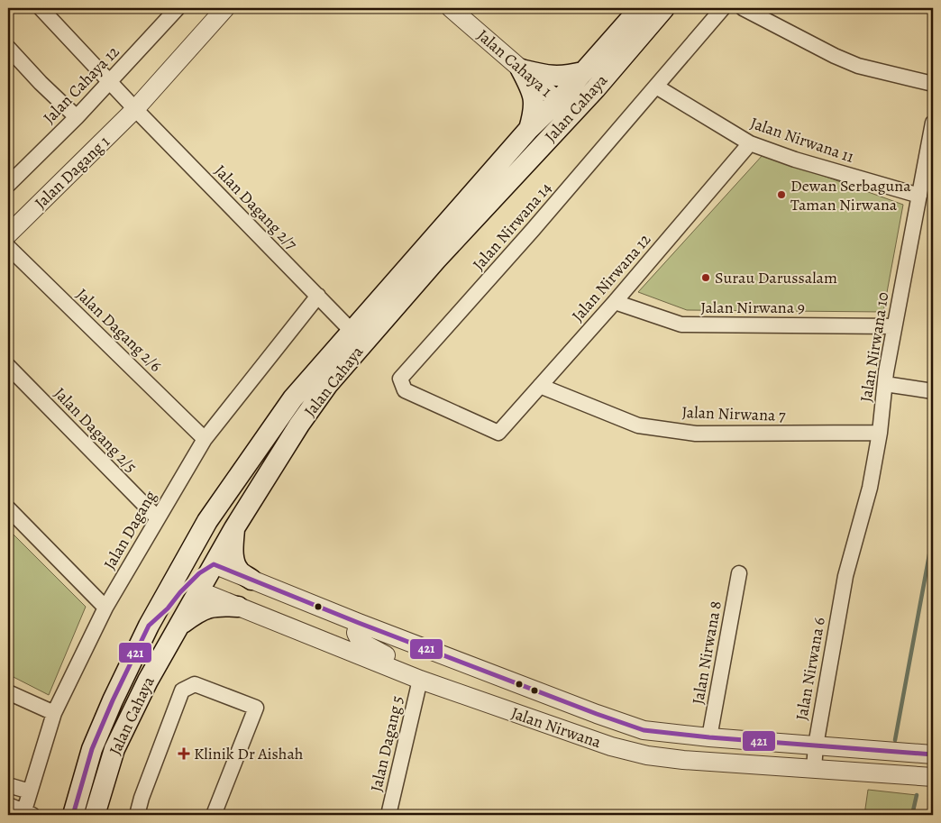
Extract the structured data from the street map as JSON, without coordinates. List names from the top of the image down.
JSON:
{
  "streets": {
    "main road": ["Jalan Cahaya"],
    "street": [
      "Jalan Cahaya 1",
      "Jalan Cahaya 12",
      "Jalan Nirwana 11",
      "Jalan Dagang 1",
      "Jalan Dagang 2/7",
      "Jalan Nirwana 14",
      "Jalan Nirwana 12",
      "Jalan Nirwana 9",
      "Jalan Dagang 2/6",
      "Jalan Nirwana 10",
      "Jalan Nirwana 7",
      "Jalan Dagang 2/5",
      "Jalan Dagang",
      "Jalan Nirwana 8",
      "Jalan Nirwana 6",
      "Jalan Nirwana",
      "Jalan Dagang 5"
    ]
  },
  "crossings": [
    ["Jalan Cahaya 1", "Jalan Cahaya"],
    ["Jalan Cahaya 12", "Jalan Dagang 2/7"],
    ["Jalan Cahaya", "Jalan Dagang 2/7"],
    ["Jalan Cahaya", "Jalan Nirwana"],
    ["Jalan Nirwana 11", "Jalan Nirwana 14"],
    ["Jalan Nirwana 11", "Jalan Nirwana 12"],
    ["Jalan Nirwana 11", "Jalan Nirwana 10"],
    ["Jalan Dagang 1", "Jalan Dagang 2/7"],
    ["Jalan Dagang 2/7", "Jalan Dagang"],
    ["Jalan Nirwana 14", "Jalan Nirwana 12"],
    ["Jalan Nirwana 12", "Jalan Nirwana 9"],
    ["Jalan Nirwana 12", "Jalan Nirwana 7"],
    ["Jalan Nirwana 9", "Jalan Nirwana 10"],
    ["Jalan Dagang 2/6", "Jalan Dagang"],
    ["Jalan Nirwana 10", "Jalan Nirwana 7"],
    ["Jalan Nirwana 10", "Jalan Nirwana 6"],
    ["Jalan Dagang 2/5", "Jalan Dagang"],
    ["Jalan Nirwana 8", "Jalan Nirwana"],
    ["Jalan Nirwana 6", "Jalan Nirwana"],
    ["Jalan Nirwana", "Jalan Dagang 5"]
  ],
  "places": {
    "other": ["Dewan Serbaguna Taman Nirwana", "Surau Darussalam"],
    "health": ["Klinik Dr Aishah"]
  },
  "lines": ["transit line 421"]
}
